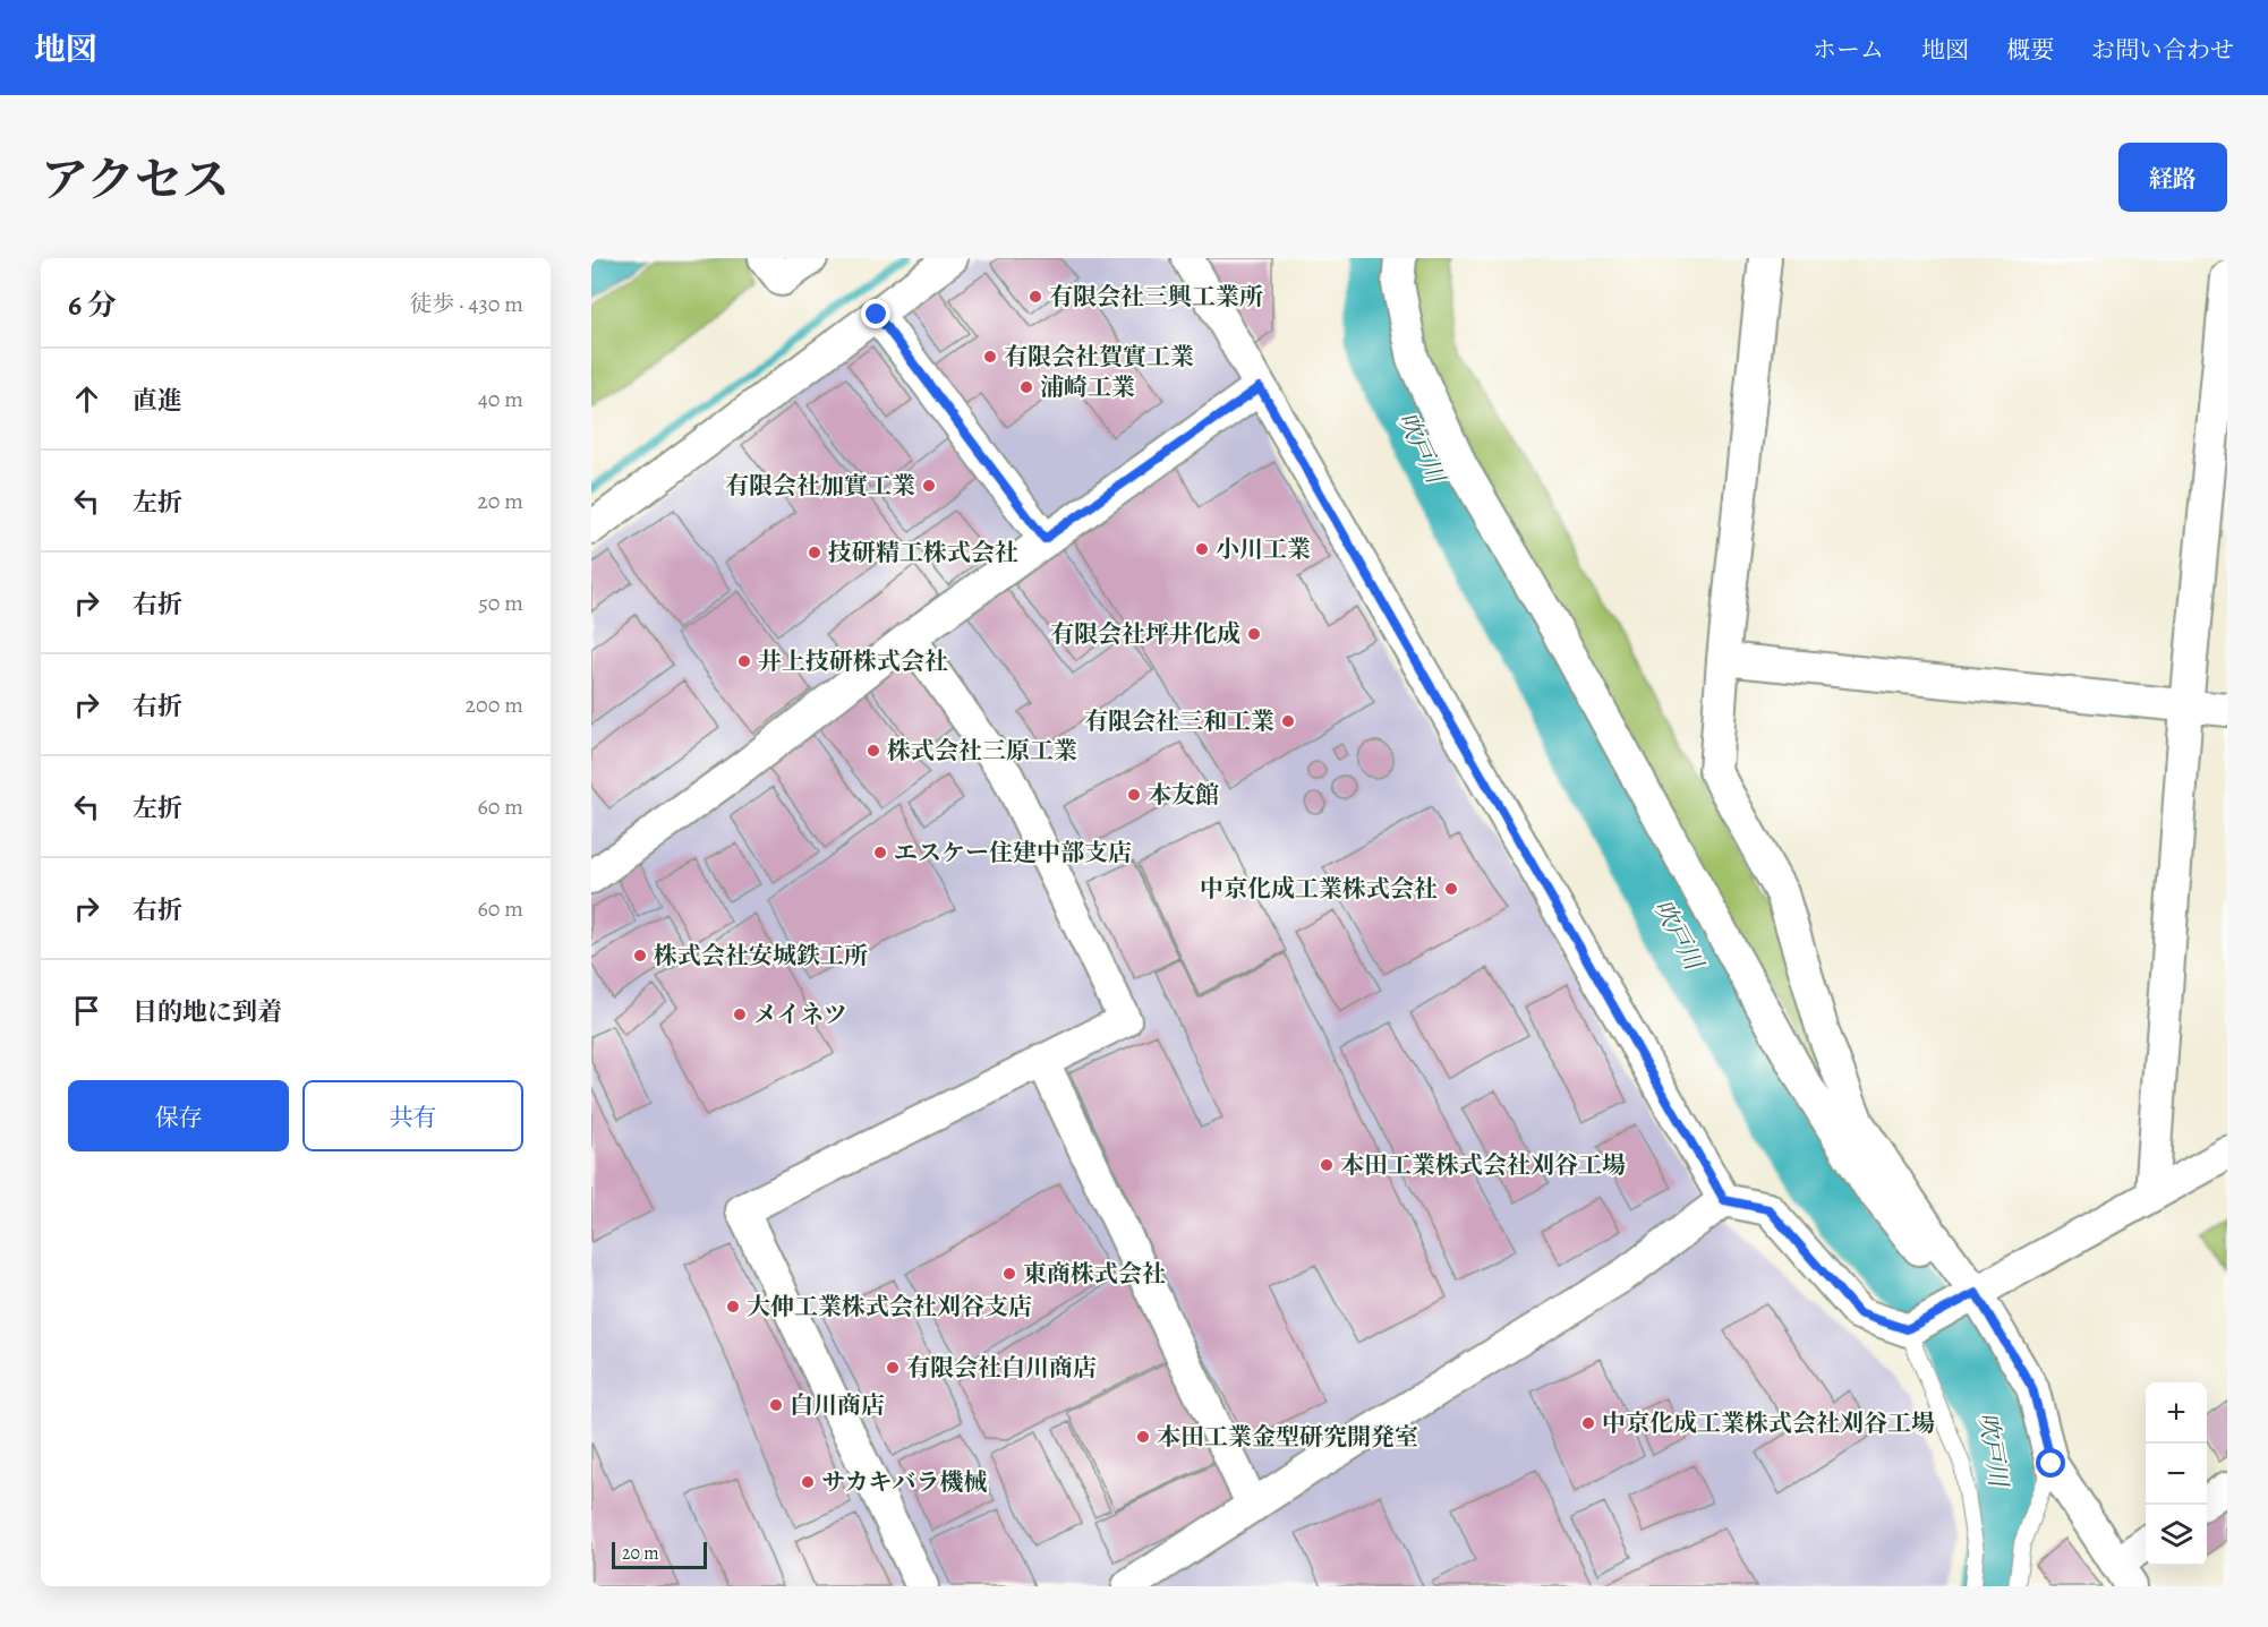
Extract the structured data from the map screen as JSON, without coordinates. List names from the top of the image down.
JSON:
{
  "water": ["吹戸川"],
  "places": [
    "有限会社三興工業所",
    "有限会社賀實工業",
    "浦崎工業",
    "有限会社加實工業",
    "小川工業",
    "技研精工株式会社",
    "有限会社坪井化成",
    "井上技研株式会社",
    "有限会社三和工業",
    "株式会社三原工業",
    "本友館",
    "エスケー住建中部支店",
    "中京化成工業株式会社",
    "株式会社安城鉄工所",
    "メイネツ",
    "本田工業株式会社刈谷工場",
    "東商株式会社",
    "大伸工業株式会社刈谷支店",
    "有限会社白川商店",
    "白川商店",
    "中京化成工業株式会社刈谷工場",
    "本田工業金型研究開発室",
    "サカキバラ機械"
  ],
  "scale_bar": "20 m",
  "page": {
    "header": "地図",
    "nav": [
      "ホーム",
      "地図",
      "概要",
      "お問い合わせ"
    ],
    "title": "アクセス",
    "buttons": [
      "経路",
      ["保存", "共有"]
    ],
    "heading": ["6 分", "徒歩 · 430 m"],
    "list": [
      ["直進", "40 m"],
      ["左折", "20 m"],
      ["右折", "50 m"],
      ["右折", "200 m"],
      ["左折", "60 m"],
      ["右折", "60 m"],
      "目的地に到着"
    ],
    "map_buttons": ["+", "−"],
    "scale": "20 m"
  }
}
